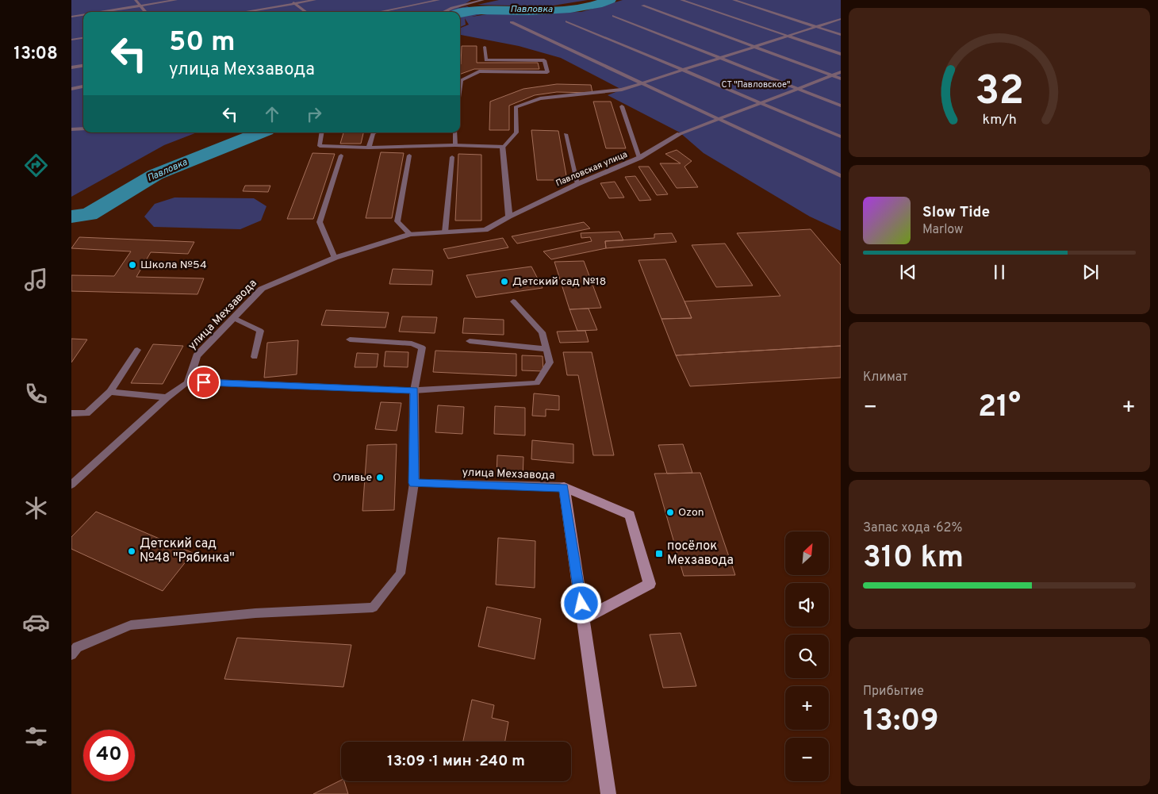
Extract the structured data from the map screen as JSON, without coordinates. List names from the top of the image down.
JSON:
{
  "streets": {
    "street": ["Павловская улица", "улица Мехзавода"]
  },
  "crossings": [
    ["Павловская улица", "улица Мехзавода"]
  ],
  "water": ["Павловка"],
  "parks": ["СТ \"Павловское\""],
  "places": {
    "other": [
      "Школа №54",
      "Детский сад №18",
      "Оливье",
      "Ozon",
      "Детский сад №48 \"Рябинка\""
    ],
    "transit": ["посёлок Мехзавода"]
  },
  "north": "top right",
  "page": {
    "tabs": "13:08",
    "turn": ["50 m", "улица Мехзавода"],
    "song": ["Slow Tide", "Marlow"],
    "tile": [
      "Климат",
      ["Запас хода · 62%", "310 km"],
      ["Прибытие", "13:09"]
    ],
    "heat": ["−", "21°", "+"],
    "map_buttons": ["+", "−"],
    "limit": "40",
    "trip": "13:09 · 1 мин · 240 m",
    "gauge": ["32", "km/h"]
  }
}
